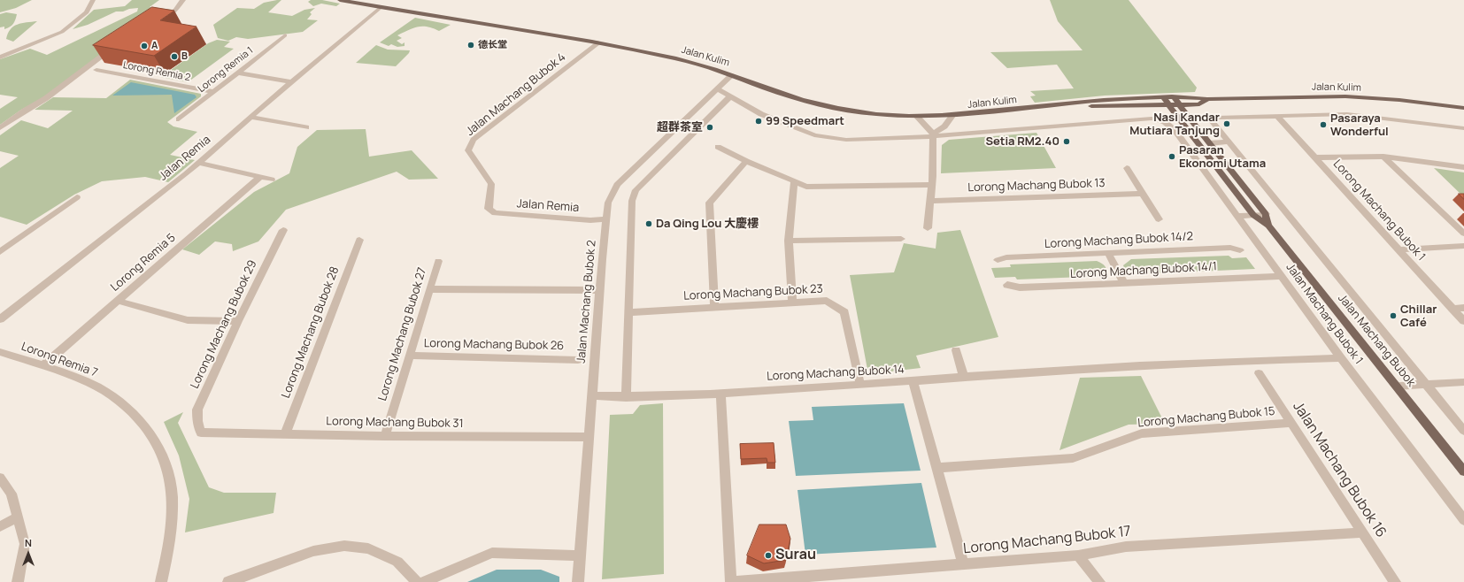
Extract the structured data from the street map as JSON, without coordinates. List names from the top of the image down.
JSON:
{
  "streets": {
    "main road": ["Jalan Kulim", "Jalan Machang Bubok"],
    "street": [
      "Lorong Remia 1",
      "Lorong Remia 2",
      "Jalan Machang Bubok 4",
      "Jalan Remia",
      "Lorong Machang Bubok 13",
      "Lorong Machang Bubok 1",
      "Lorong Machang Bubok 14/2",
      "Lorong Remia 5",
      "Lorong Machang Bubok 14/1",
      "Lorong Machang Bubok 23",
      "Jalan Machang Bubok 2",
      "Jalan Machang Bubok 1",
      "Lorong Machang Bubok 29",
      "Lorong Machang Bubok 28",
      "Lorong Machang Bubok 27",
      "Lorong Machang Bubok 26",
      "Lorong Remia 7",
      "Lorong Machang Bubok 14",
      "Lorong Machang Bubok 15",
      "Lorong Machang Bubok 31",
      "Jalan Machang Bubok 16",
      "Lorong Machang Bubok 17"
    ]
  },
  "crossings": [
    ["Jalan Kulim", "Jalan Machang Bubok 4"],
    ["Jalan Kulim", "Jalan Remia"],
    ["Jalan Kulim", "Jalan Machang Bubok 2"],
    ["Jalan Kulim", "Jalan Machang Bubok"],
    ["Lorong Remia 1", "Lorong Remia 2"],
    ["Jalan Machang Bubok 4", "Jalan Remia"],
    ["Jalan Remia", "Jalan Machang Bubok 2"],
    ["Lorong Remia 5", "Lorong Remia 7"],
    ["Lorong Machang Bubok 14/1", "Jalan Machang Bubok 1"],
    ["Lorong Machang Bubok 23", "Lorong Machang Bubok 14"],
    ["Jalan Machang Bubok 2", "Lorong Machang Bubok 14"],
    ["Jalan Machang Bubok 2", "Lorong Machang Bubok 31"],
    ["Lorong Machang Bubok 29", "Lorong Machang Bubok 31"],
    ["Lorong Machang Bubok 28", "Lorong Machang Bubok 31"],
    ["Lorong Machang Bubok 27", "Lorong Machang Bubok 26"],
    ["Lorong Machang Bubok 27", "Lorong Machang Bubok 31"],
    ["Lorong Machang Bubok 14", "Lorong Machang Bubok 15"],
    ["Lorong Machang Bubok 14", "Lorong Machang Bubok 17"],
    ["Lorong Machang Bubok 15", "Jalan Machang Bubok 16"],
    ["Jalan Machang Bubok 16", "Lorong Machang Bubok 17"]
  ],
  "places": [
    "德长堂",
    "A",
    "B",
    "99 Speedmart",
    "Nasi Kandar Mutiara Tanjung",
    "Pasaraya Wonderful",
    "超群茶室",
    "Setia RM2.40",
    "Pasaran Ekonomi Utama",
    "Da Qing Lou 大慶樓",
    "Chillar Café",
    "Surau"
  ],
  "north": "top"
}
